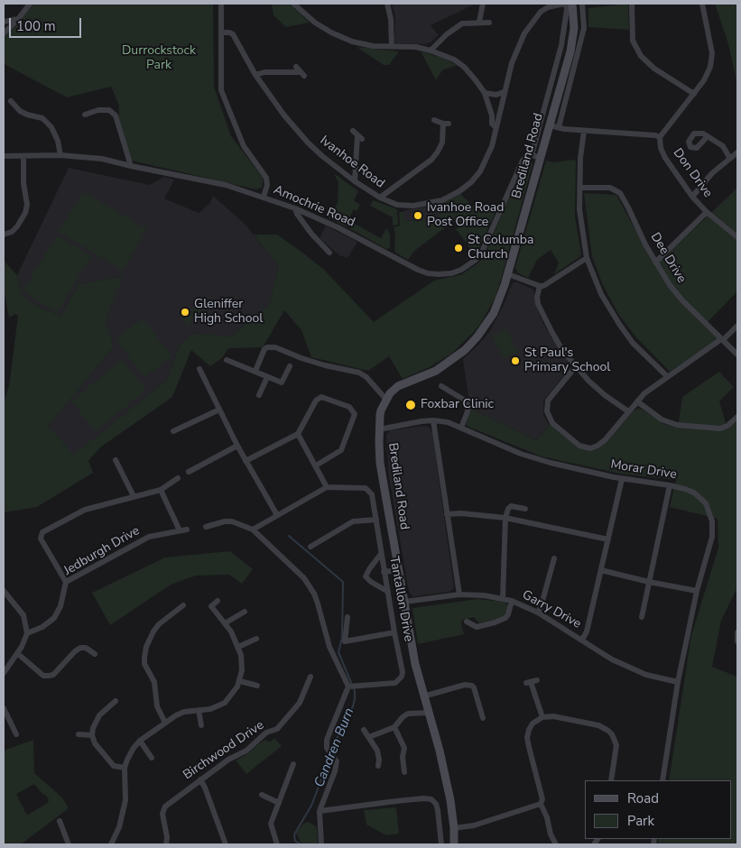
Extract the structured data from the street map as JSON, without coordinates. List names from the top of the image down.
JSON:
{
  "streets": {
    "street": [
      "Brediland Road",
      "Ivanhoe Road",
      "Don Drive",
      "Amochrie Road",
      "Dee Drive",
      "Morar Drive",
      "Jedburgh Drive",
      "Tantallon Drive",
      "Garry Drive",
      "Birchwood Drive"
    ]
  },
  "crossings": [
    ["Brediland Road", "Morar Drive"],
    ["Brediland Road", "Garry Drive"],
    ["Morar Drive", "Garry Drive"]
  ],
  "water": ["Candren Burn"],
  "parks": ["Durrockstock Park"],
  "places": [
    "Ivanhoe Road Post Office",
    "St Columba Church",
    "Gleniffer High School",
    "St Paul's Primary School",
    "Foxbar Clinic"
  ],
  "legend": ["Road", "Park"],
  "scale_bar": "100 m"
}
